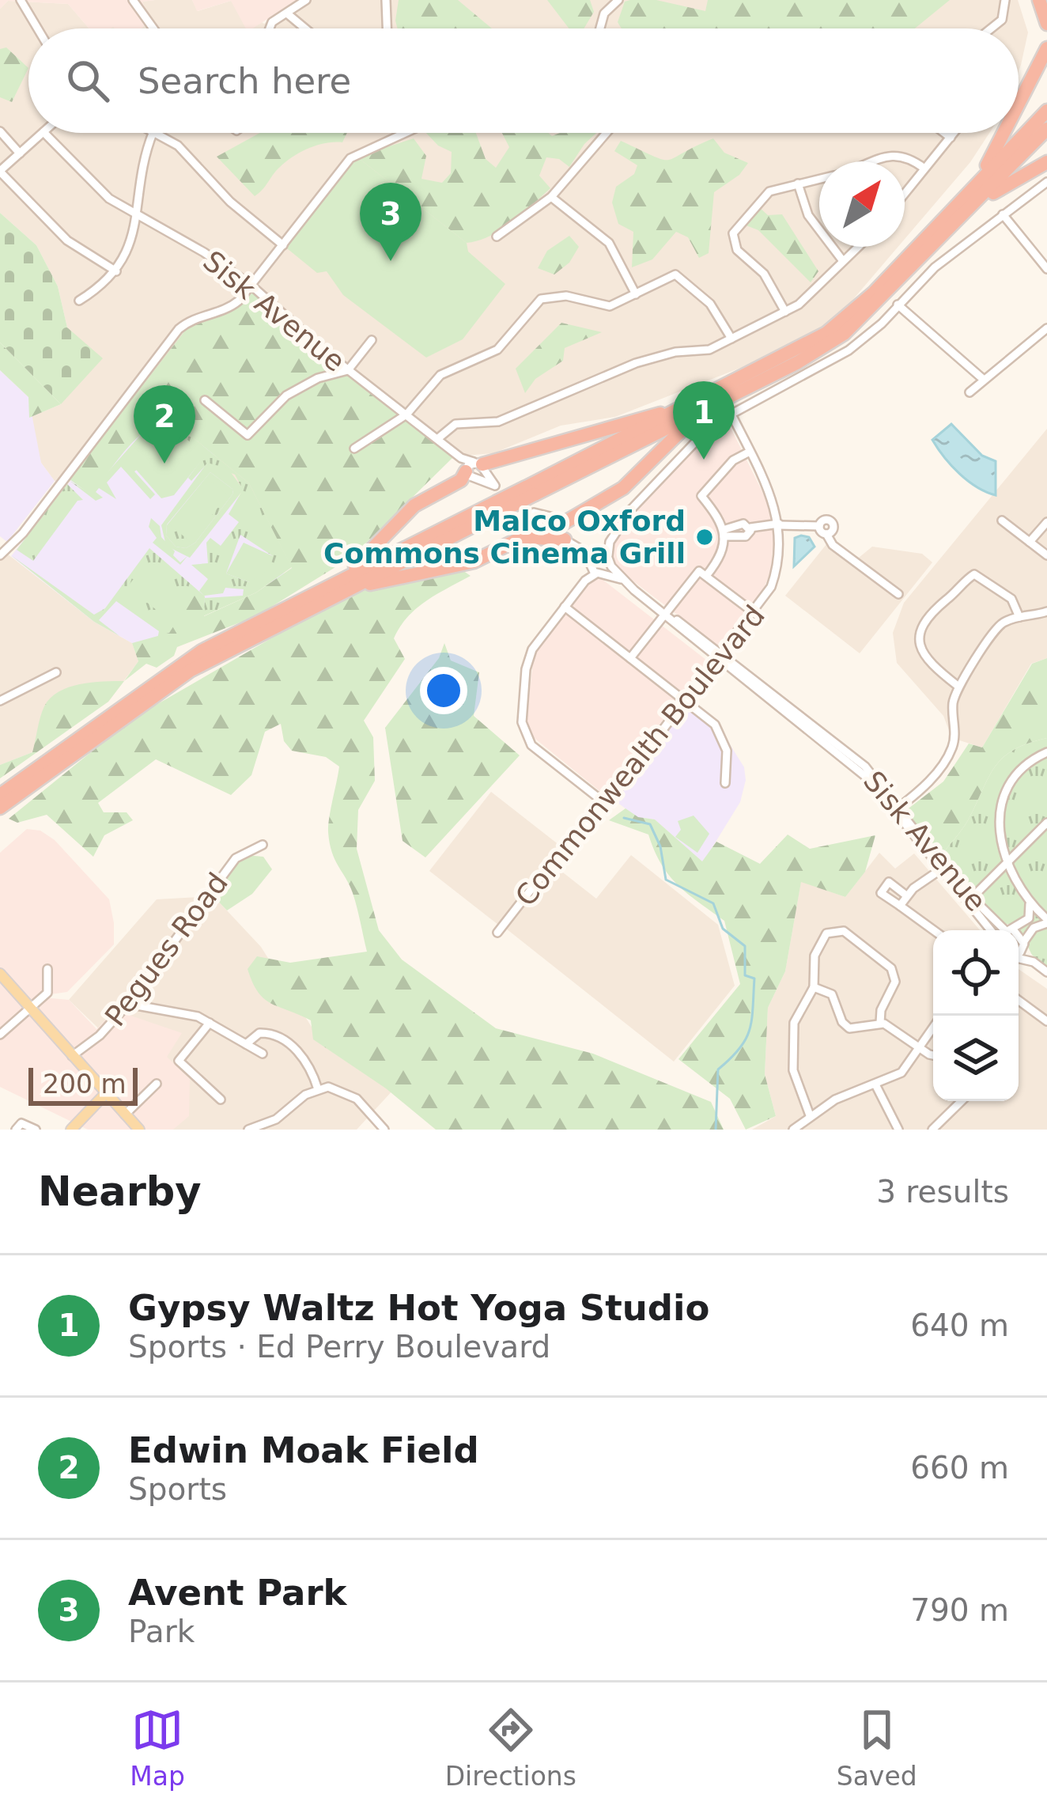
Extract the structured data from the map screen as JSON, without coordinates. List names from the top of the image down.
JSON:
{
  "streets": {
    "street": ["Sisk Avenue", "Commonwealth Boulevard", "Pegues Road"]
  },
  "crossings": [
    ["Sisk Avenue", "Commonwealth Boulevard"]
  ],
  "places": ["Malco Oxford Commons Cinema Grill"],
  "scale_bar": "200 m",
  "north": "top right",
  "page": {
    "search": "Search here",
    "pins": ["3", "1", "2"],
    "scale": "200 m",
    "heading": ["Nearby", "3 results"],
    "list": [
      {
        "mark": "1",
        "name": "Gypsy Waltz Hot Yoga Studio",
        "note": "Sports · Ed Perry Boulevard",
        "value": "640 m"
      },
      {
        "mark": "2",
        "name": "Edwin Moak Field",
        "note": "Sports",
        "value": "660 m"
      },
      {
        "mark": "3",
        "name": "Avent Park",
        "note": "Park",
        "value": "790 m"
      }
    ],
    "nav": ["Map", "Directions", "Saved"]
  }
}
